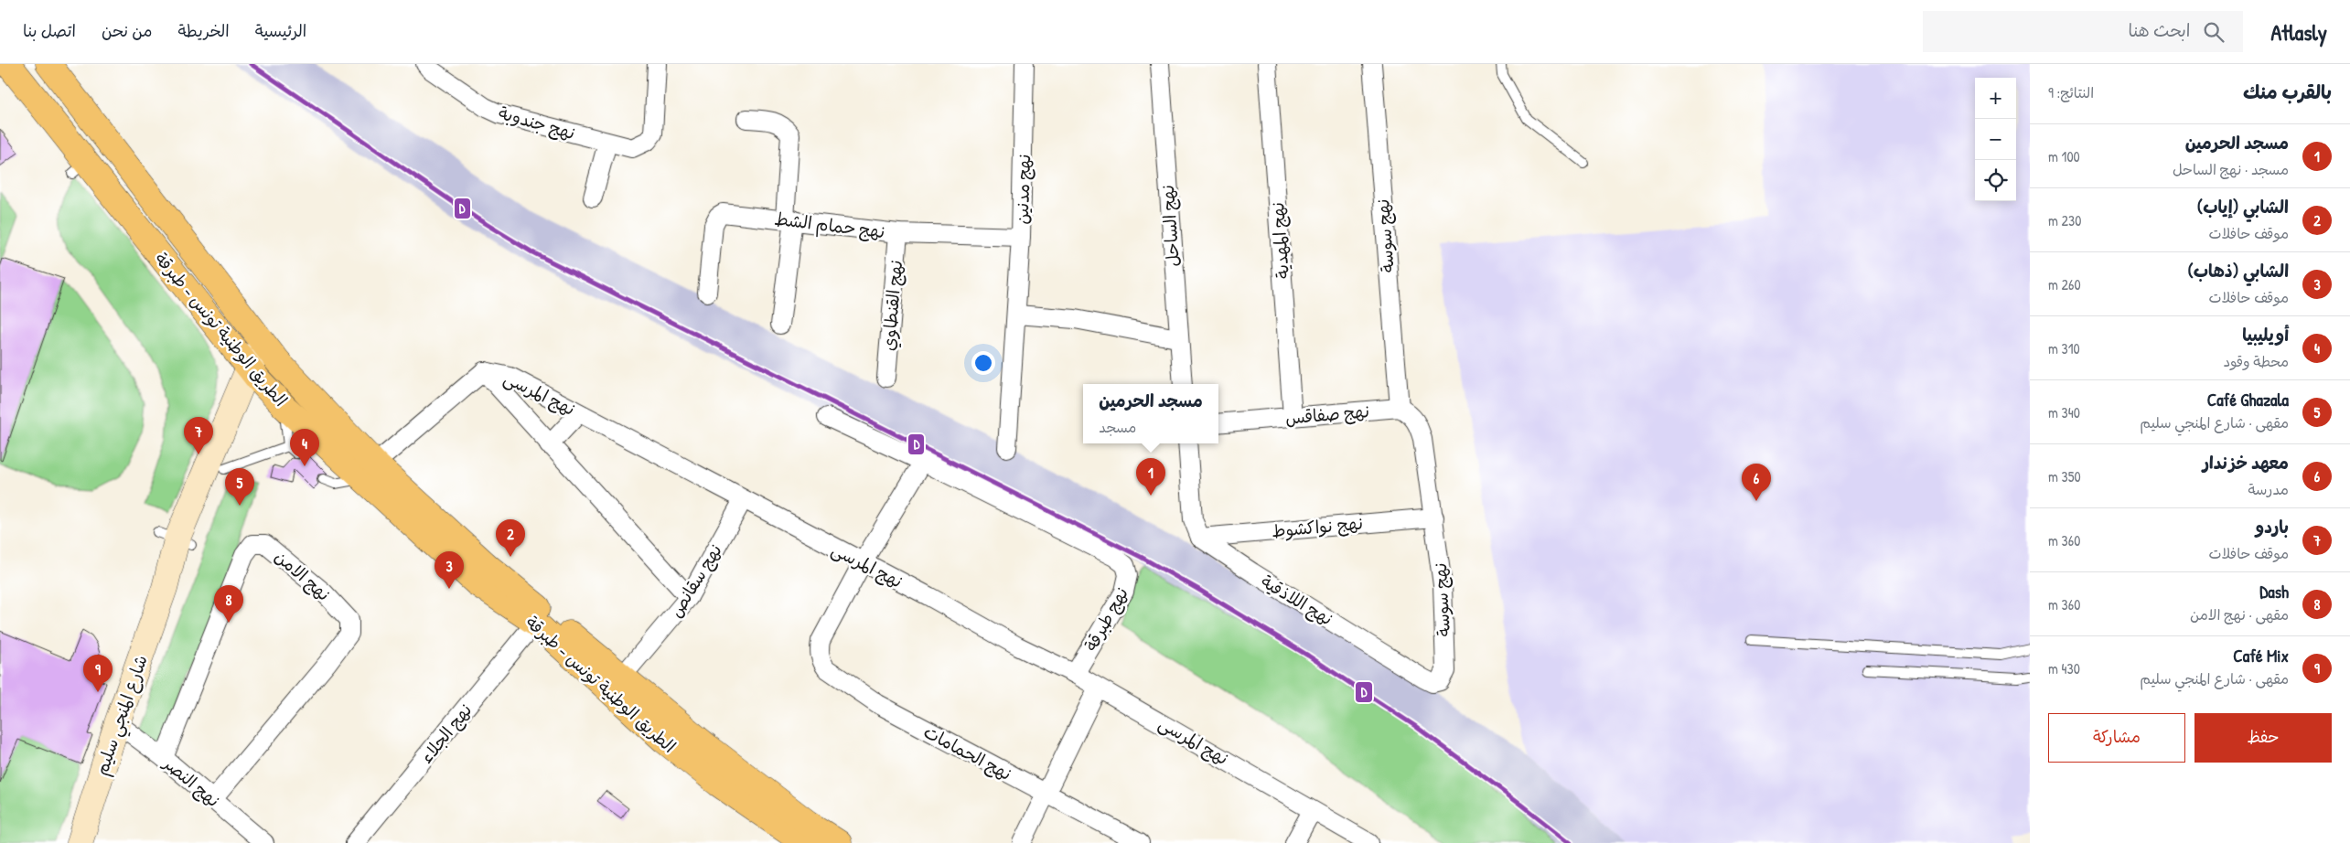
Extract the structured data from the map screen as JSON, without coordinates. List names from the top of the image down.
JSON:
{
  "streets": {
    "main road": ["الطريق الوطنية تونس - طبرقة", "شارع المنجي سليم"],
    "street": [
      "نهج جندوبة",
      "نهج مدنين",
      "نهج حمام الشط",
      "نهج الساحل",
      "نهج سوسة",
      "نهج المهدية",
      "نهج القنطاوي",
      "نهج المرسى",
      "نهج صفاقس",
      "نهج نواكشوط",
      "نهج الامن",
      "نهج سقانص",
      "نهج اللاذقية",
      "نهج طبرقة",
      "نهج الجلاء",
      "نهج الحمامات",
      "نهج النصر"
    ]
  },
  "crossings": [
    ["نهج مدنين", "نهج حمام الشط"],
    ["نهج حمام الشط", "نهج القنطاوي"],
    ["نهج سوسة", "نهج صفاقس"],
    ["نهج سوسة", "نهج نواكشوط"],
    ["نهج سوسة", "نهج اللاذقية"],
    ["نهج المهدية", "نهج صفاقس"],
    ["الطريق الوطنية تونس - طبرقة", "نهج المرسى"],
    ["الطريق الوطنية تونس - طبرقة", "نهج سقانص"],
    ["الطريق الوطنية تونس - طبرقة", "شارع المنجي سليم"],
    ["الطريق الوطنية تونس - طبرقة", "نهج الجلاء"],
    ["نهج المرسى", "نهج سقانص"],
    ["نهج المرسى", "نهج طبرقة"],
    ["نهج المرسى", "نهج الحمامات"],
    ["نهج نواكشوط", "نهج اللاذقية"],
    ["نهج الامن", "نهج النصر"],
    ["شارع المنجي سليم", "نهج النصر"]
  ],
  "lines": ["transit line D"],
  "page": {
    "header": "Atlasly",
    "search": "ابحث هنا",
    "nav": [
      "الرئيسية",
      "الخريطة",
      "من نحن",
      "اتصل بنا"
    ],
    "heading": ["بالقرب منك", "النتائج: 9"],
    "map_buttons": ["+", "−"],
    "list": [
      {
        "mark": "1",
        "name": "مسجد الحرمين",
        "note": "مسجد · نهج الساحل",
        "value": "100 m"
      },
      {
        "mark": "2",
        "name": "الشابي (إياب)",
        "note": "موقف حافلات",
        "value": "230 m"
      },
      {
        "mark": "3",
        "name": "الشابي (ذهاب)",
        "note": "موقف حافلات",
        "value": "260 m"
      },
      {
        "mark": "4",
        "name": "أويليبيا",
        "note": "محطة وقود",
        "value": "310 m"
      },
      {
        "mark": "5",
        "name": "Café Ghazala",
        "note": "مقهى · شارع المنجي سليم",
        "value": "340 m"
      },
      {
        "mark": "6",
        "name": "معهد خزندار",
        "note": "مدرسة",
        "value": "350 m"
      },
      {
        "mark": "7",
        "name": "باردو",
        "note": "موقف حافلات",
        "value": "360 m"
      },
      {
        "mark": "8",
        "name": "Dash",
        "note": "مقهى · نهج الامن",
        "value": "360 m"
      },
      {
        "mark": "9",
        "name": "Café Mix",
        "note": "مقهى · شارع المنجي سليم",
        "value": "430 m"
      }
    ],
    "popup": ["مسجد الحرمين", "مسجد"],
    "pins": [
      "7",
      "4",
      "1",
      "6",
      "5",
      "2",
      "3",
      "8",
      "9"
    ],
    "buttons": ["حفظ", "مشاركة"]
  }
}
